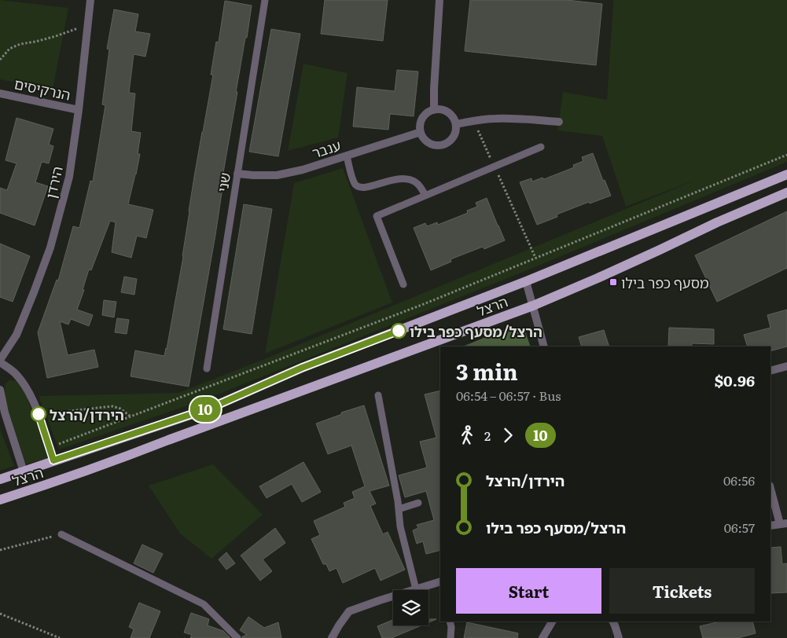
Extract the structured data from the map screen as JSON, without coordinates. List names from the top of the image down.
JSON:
{
  "streets": {
    "main road": ["הרצל"],
    "street": ["הנרקיסים", "ענבר", "הירדן"],
    "lane": ["שני"]
  },
  "crossings": [
    ["הנרקיסים", "הירדן"],
    ["ענבר", "שני"]
  ],
  "places": {
    "transit": ["מסעף כפר בילו"],
    "other": ["הרצל/מסעף כפר בילו", "הירדן/הרצל"]
  },
  "lines": ["bus line 10"],
  "page": {
    "on_map": "10",
    "heading": ["3 min", "06:54 – 06:57 · Bus", "$0.96"],
    "legs": ["2", "10"],
    "list": [
      {
        "name": "הירדן/הרצל",
        "value": "06:56"
      },
      {
        "name": "הרצל/מסעף כפר בילו",
        "value": "06:57"
      }
    ],
    "buttons": ["Start", "Tickets"]
  }
}
